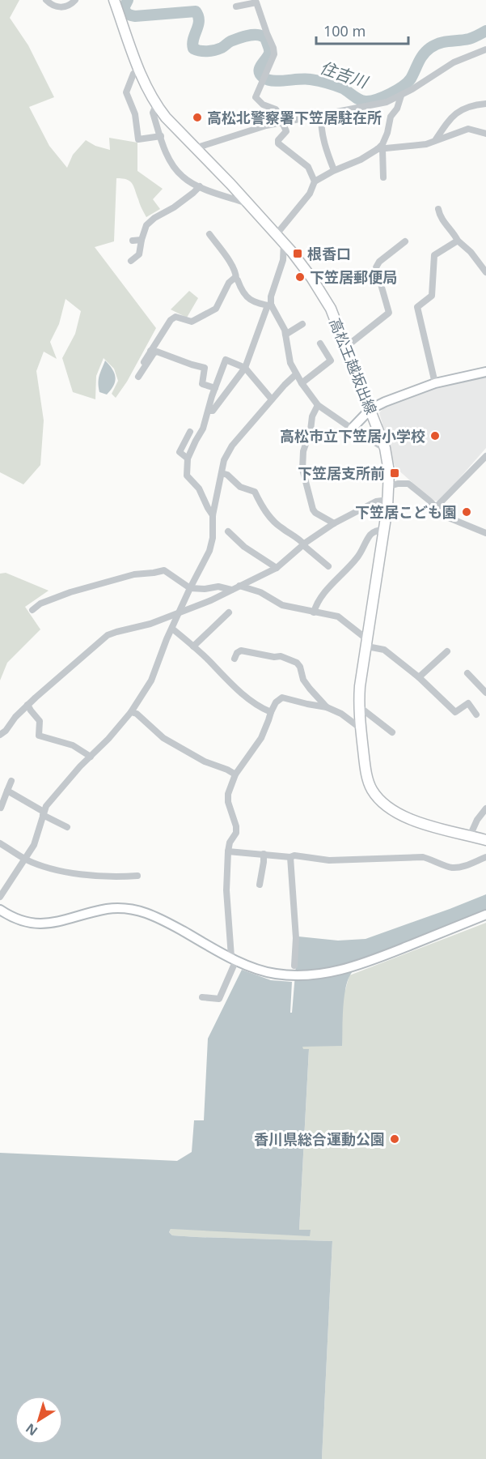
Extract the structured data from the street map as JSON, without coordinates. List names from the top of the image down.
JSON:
{
  "streets": {
    "main road": ["高松王越坂出線"]
  },
  "water": ["住吉川"],
  "places": {
    "other": [
      "高松北警察署下笠居駐在所",
      "下笠居郵便局",
      "高松市立下笠居小学校",
      "下笠居こども園",
      "香川県総合運動公園"
    ],
    "transit": ["根香口", "下笠居支所前"]
  },
  "scale_bar": "100 m",
  "north": "bottom left"
}
